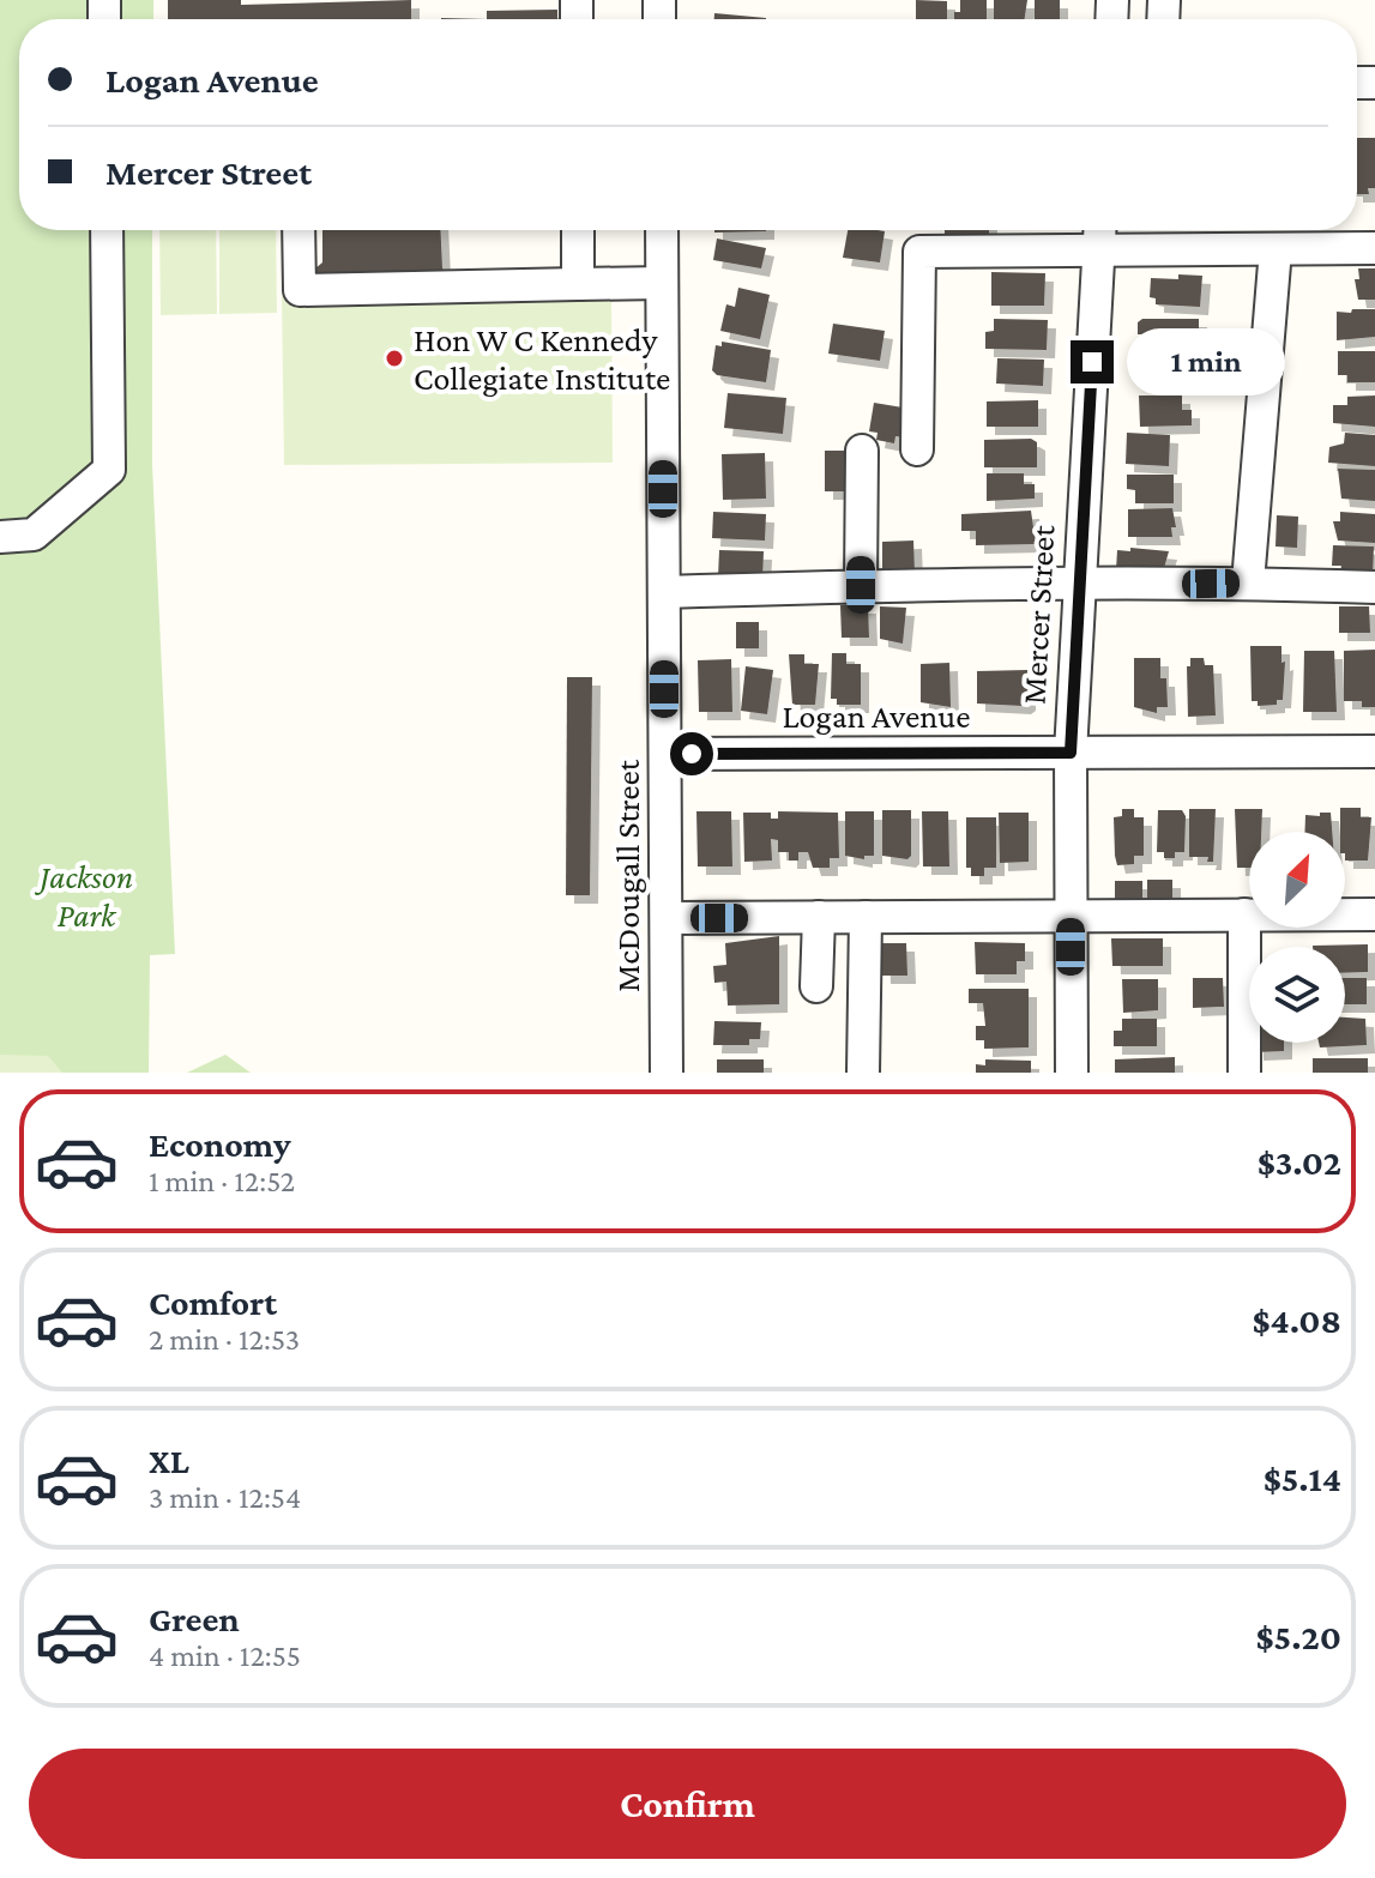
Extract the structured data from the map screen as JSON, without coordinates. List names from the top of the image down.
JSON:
{
  "streets": {
    "street": ["Mercer Street", "Logan Avenue", "McDougall Street"]
  },
  "crossings": [
    ["Mercer Street", "Logan Avenue"],
    ["Logan Avenue", "McDougall Street"]
  ],
  "parks": ["Jackson Park"],
  "places": ["Hon W C Kennedy Collegiate Institute"],
  "north": "top right",
  "page": {
    "banner": ["Logan Avenue", "Mercer Street"],
    "bubble": "1 min",
    "list": [
      {
        "name": "Economy",
        "note": "1 min · 12:52",
        "value": "$3.02"
      },
      {
        "name": "Comfort",
        "note": "2 min · 12:53",
        "value": "$4.08"
      },
      {
        "name": "XL",
        "note": "3 min · 12:54",
        "value": "$5.14"
      },
      {
        "name": "Green",
        "note": "4 min · 12:55",
        "value": "$5.20"
      }
    ],
    "buttons": "Confirm"
  }
}
